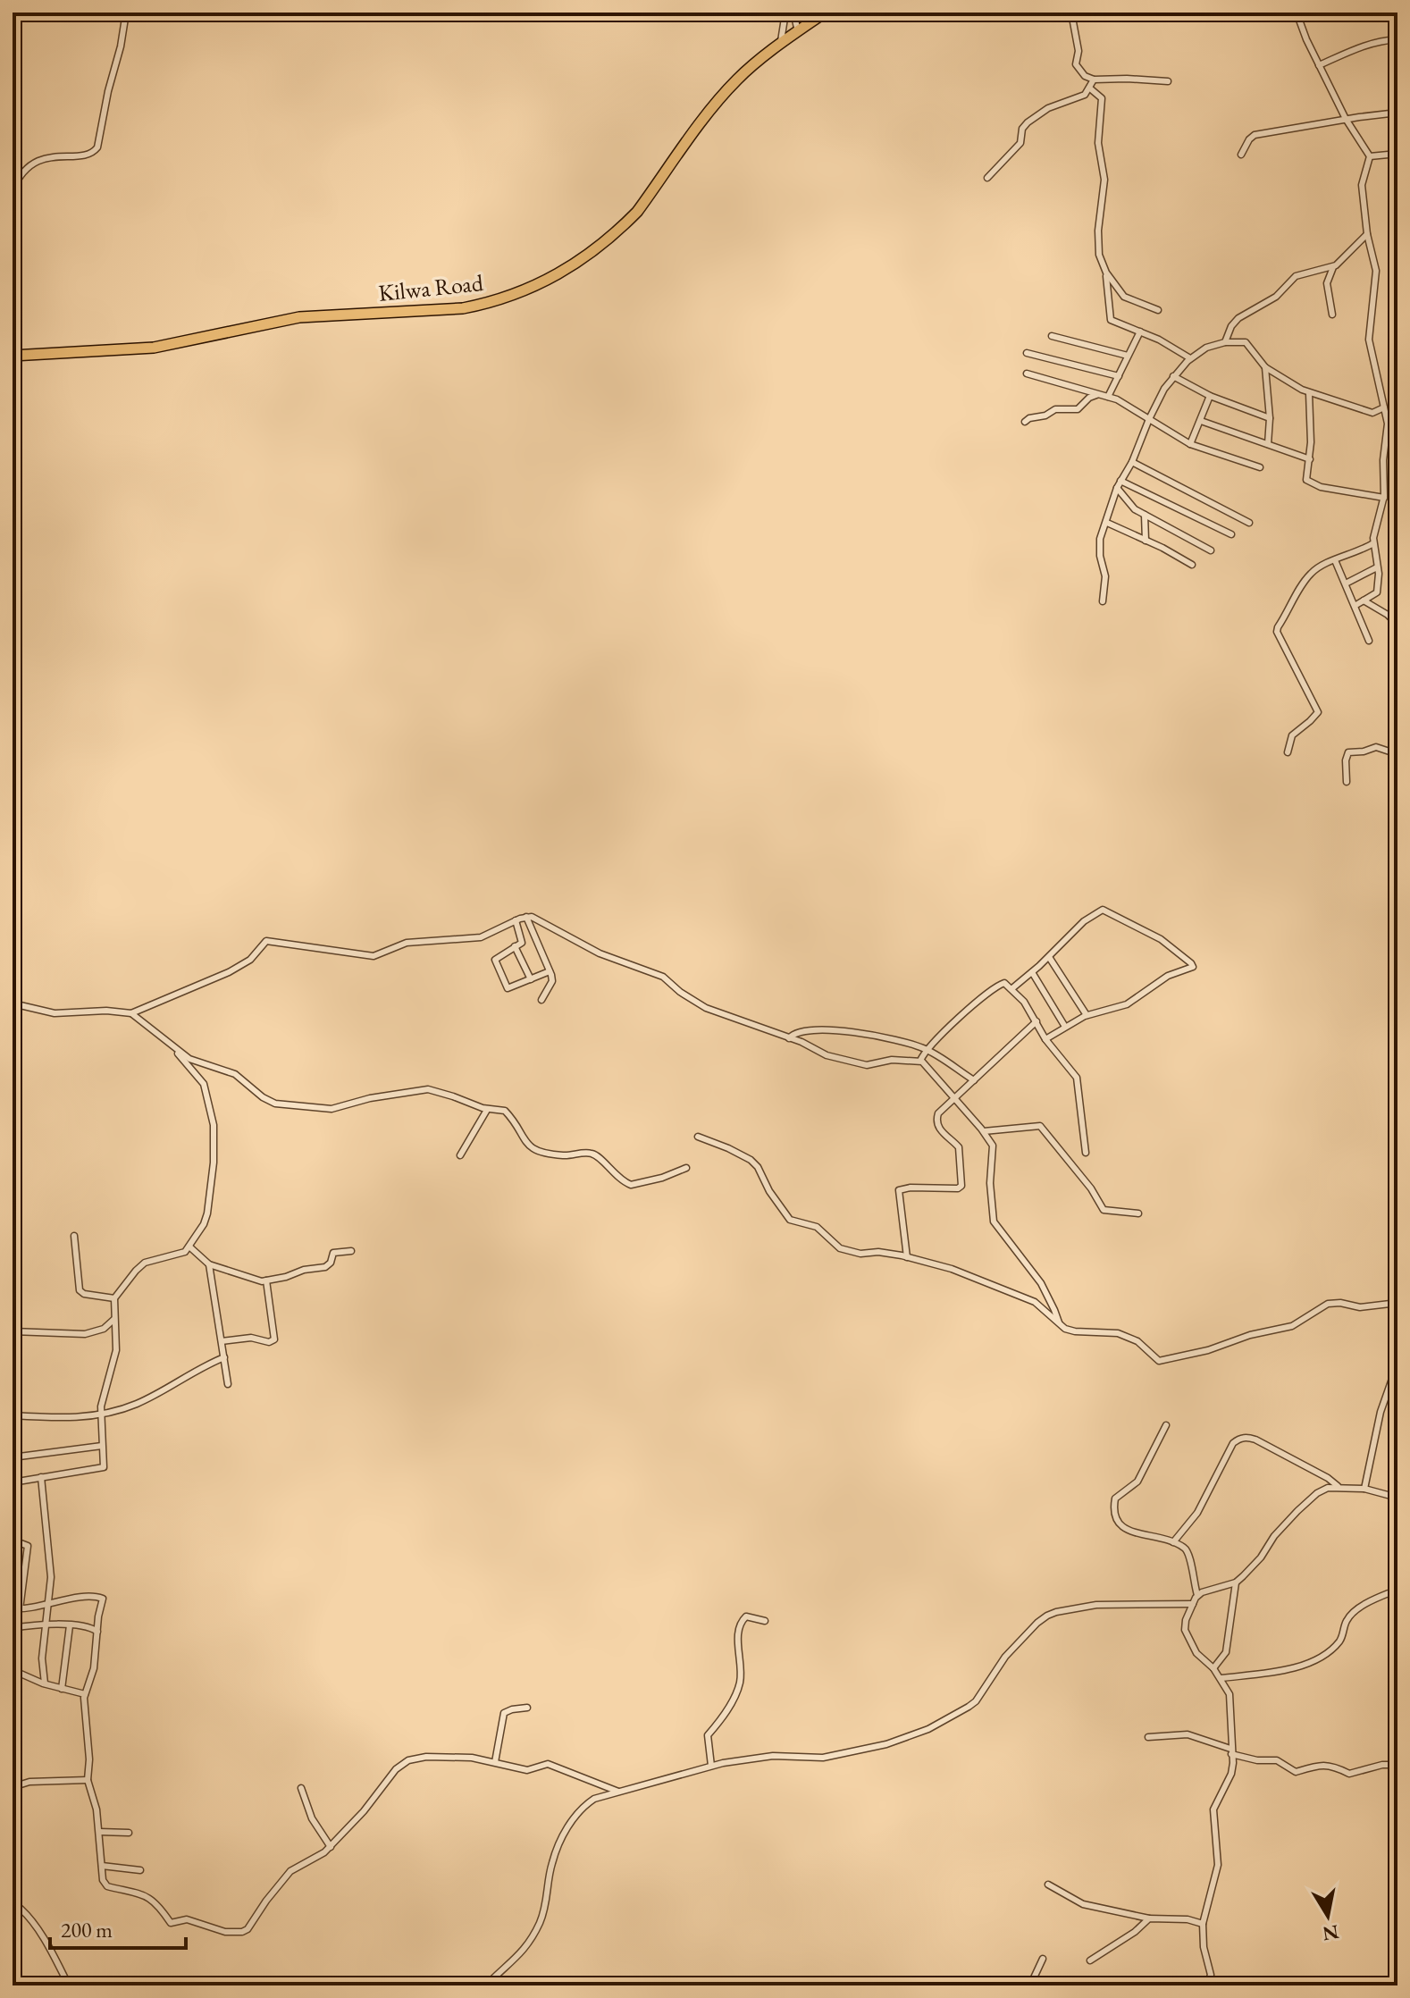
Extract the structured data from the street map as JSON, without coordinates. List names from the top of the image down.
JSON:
{
  "streets": {
    "highway": ["Kilwa Road"]
  },
  "scale_bar": "200 m",
  "north": "bottom"
}
